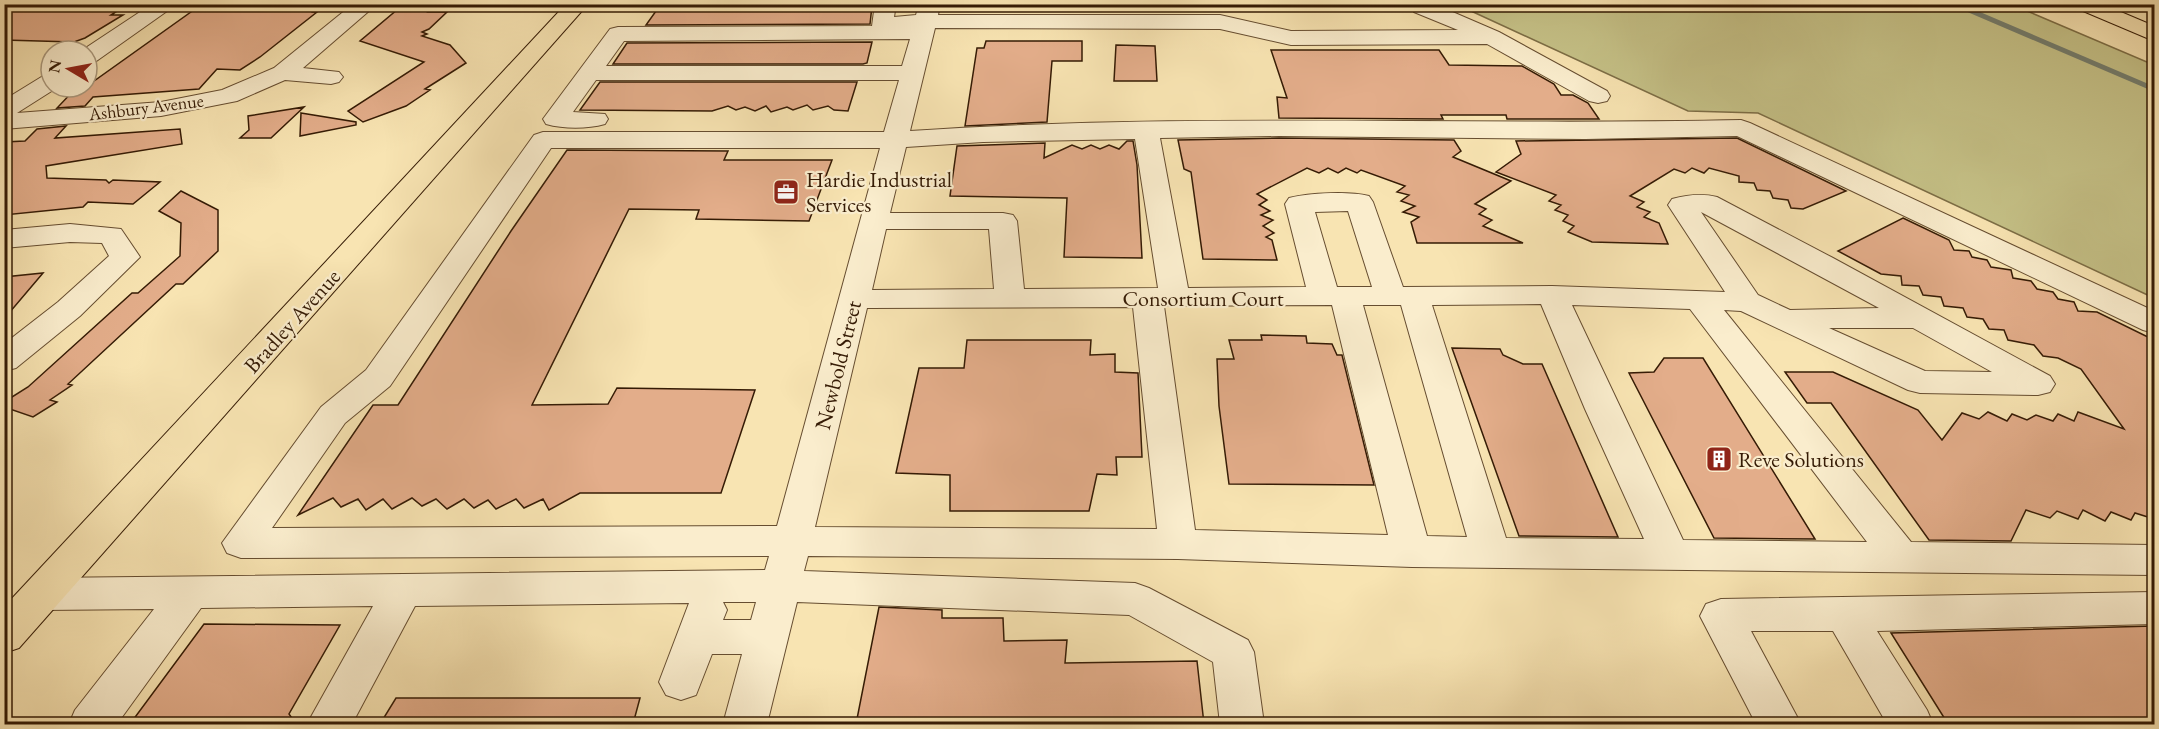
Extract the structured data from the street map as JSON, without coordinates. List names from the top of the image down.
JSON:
{
  "streets": {
    "main road": ["Bradley Avenue"],
    "street": ["Ashbury Avenue", "Consortium Court", "Newbold Street"]
  },
  "crossings": [
    ["Consortium Court", "Newbold Street"]
  ],
  "places": {
    "office": ["Hardie Industrial Services"],
    "building": ["Reve Solutions"]
  },
  "north": "left"
}
